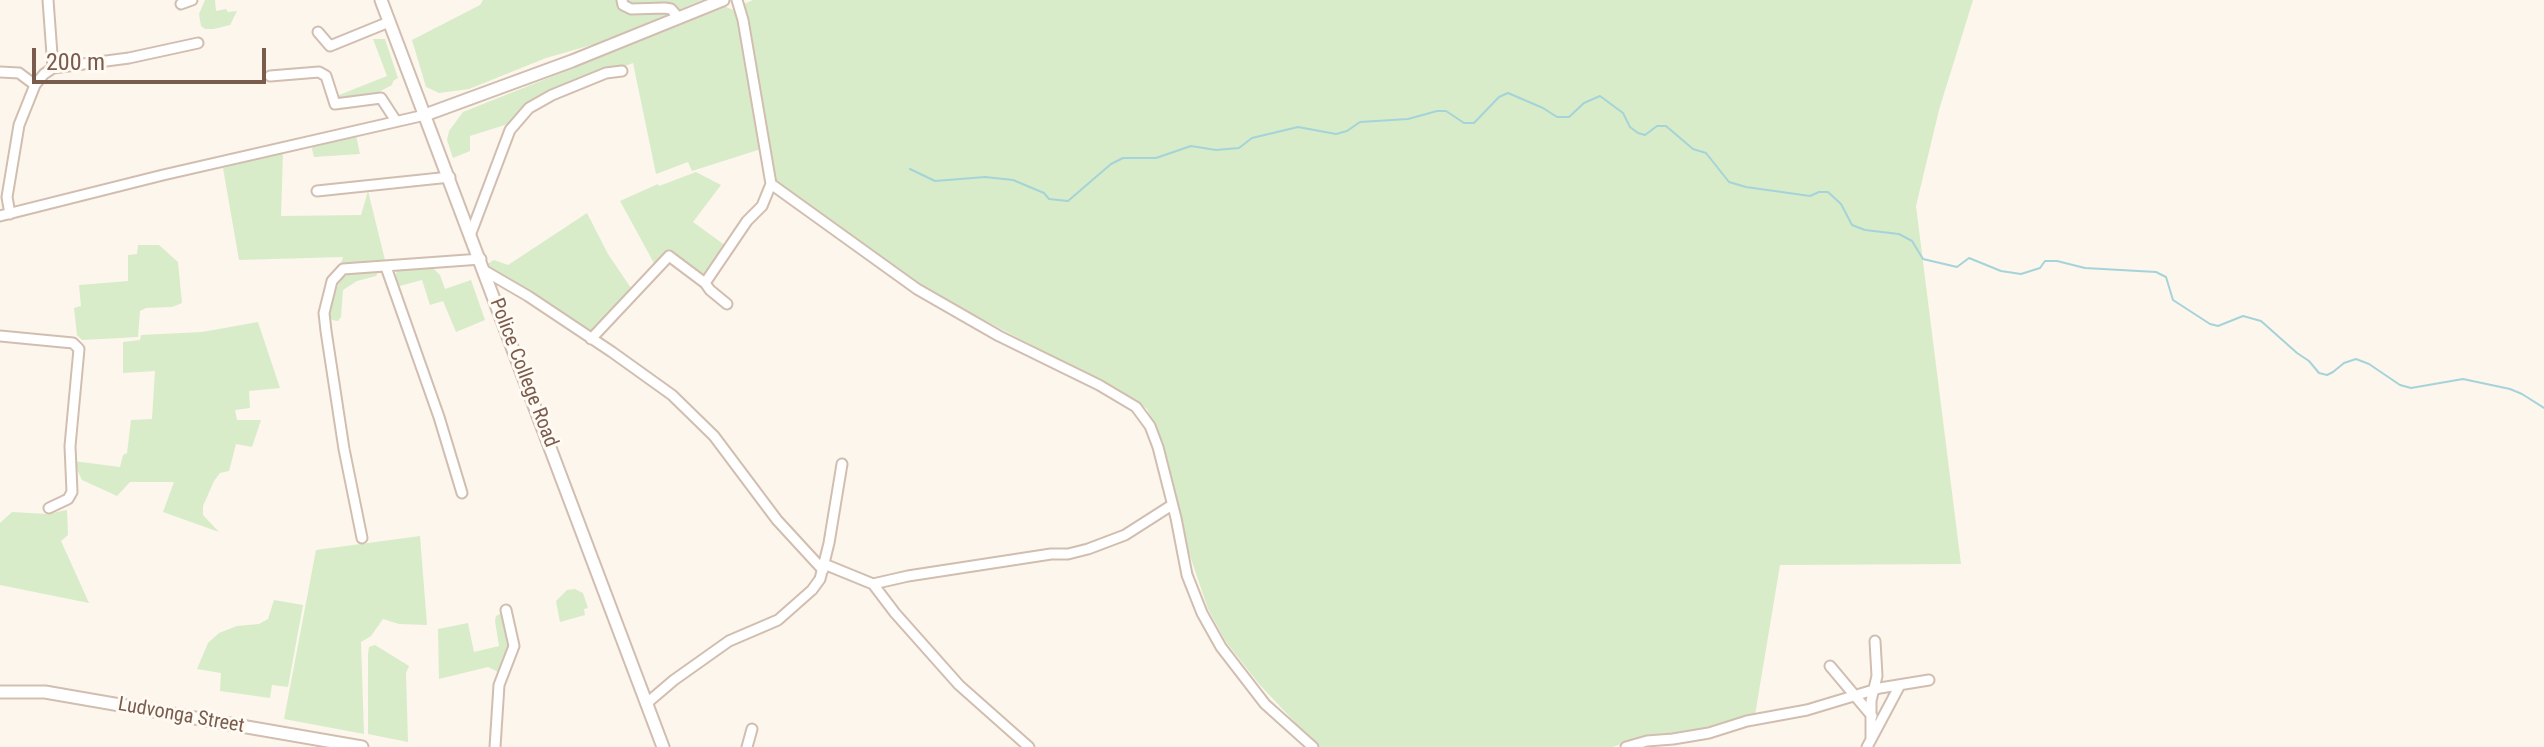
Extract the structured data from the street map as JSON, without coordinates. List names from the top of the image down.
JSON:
{
  "streets": {
    "street": ["Police College Road", "Ludvonga Street"]
  },
  "scale_bar": "200 m"
}
